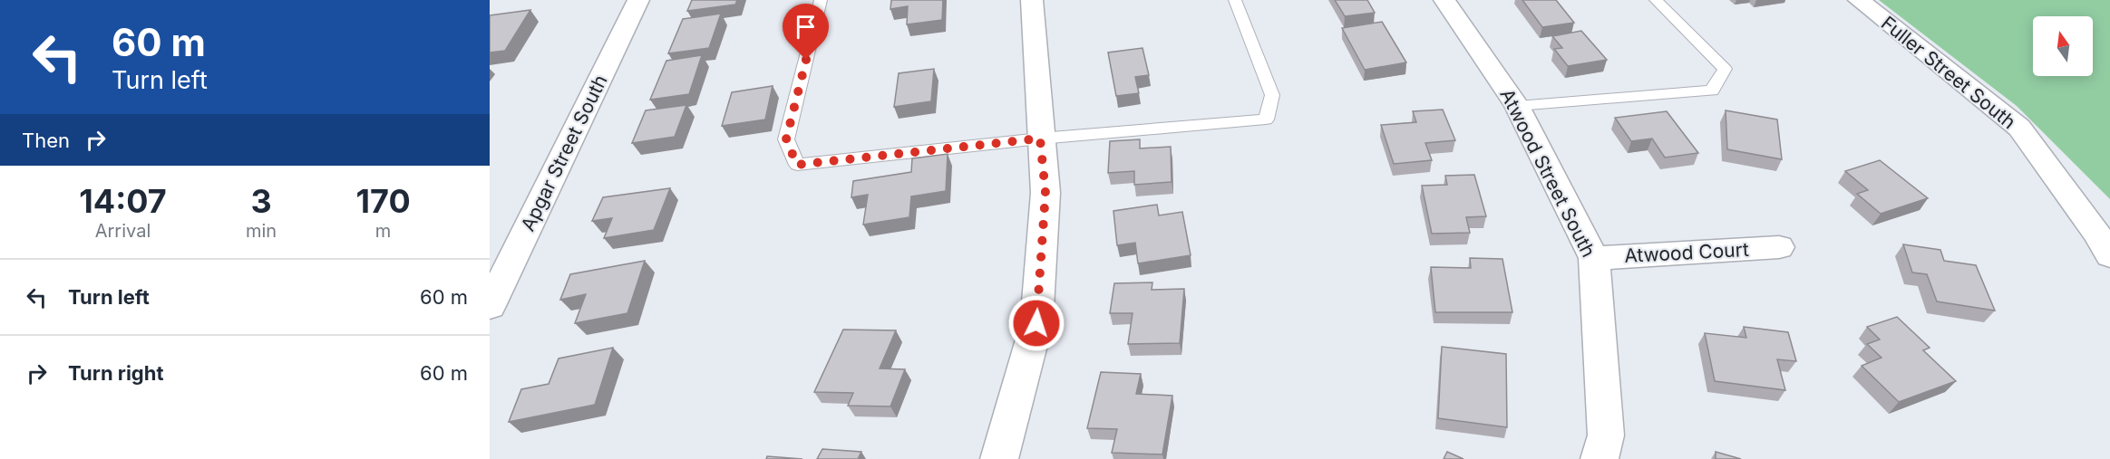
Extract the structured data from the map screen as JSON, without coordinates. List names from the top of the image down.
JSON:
{
  "streets": {
    "street": [
      "Fuller Street South",
      "Apgar Street South",
      "Atwood Street South",
      "Atwood Court"
    ]
  },
  "crossings": [
    ["Atwood Street South", "Atwood Court"]
  ],
  "north": "top",
  "page": {
    "turn": ["60 m", "Turn left"],
    "then": "Then",
    "eta": [
      "14:07",
      "Arrival",
      "3",
      "min",
      "170",
      "m"
    ],
    "list": [
      {
        "name": "Turn left",
        "value": "60 m"
      },
      {
        "name": "Turn right",
        "value": "60 m"
      }
    ]
  }
}
